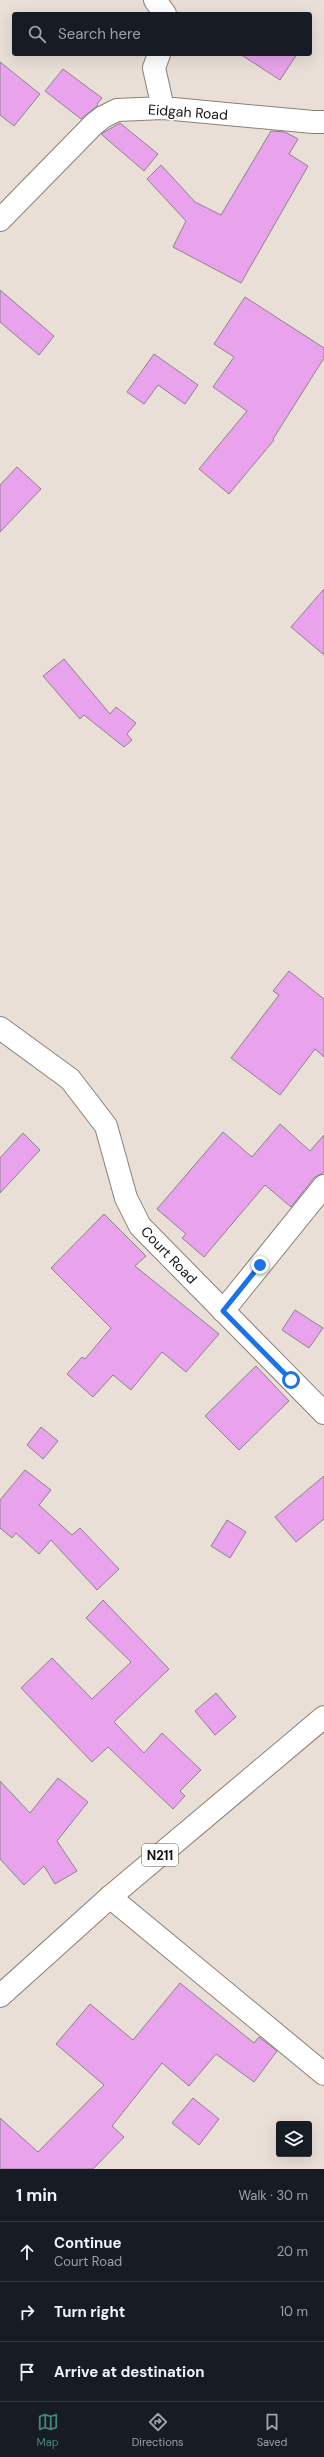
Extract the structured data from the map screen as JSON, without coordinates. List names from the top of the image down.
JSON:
{
  "streets": {
    "main road": ["Eidgah Road", "Court Road", "N211"]
  },
  "page": {
    "search": "Search here",
    "heading": ["1 min", "Walk · 30 m"],
    "list": [
      ["Continue", "Court Road", "20 m"],
      ["Turn right", "10 m"],
      "Arrive at destination"
    ],
    "nav": ["Map", "Directions", "Saved"]
  }
}
